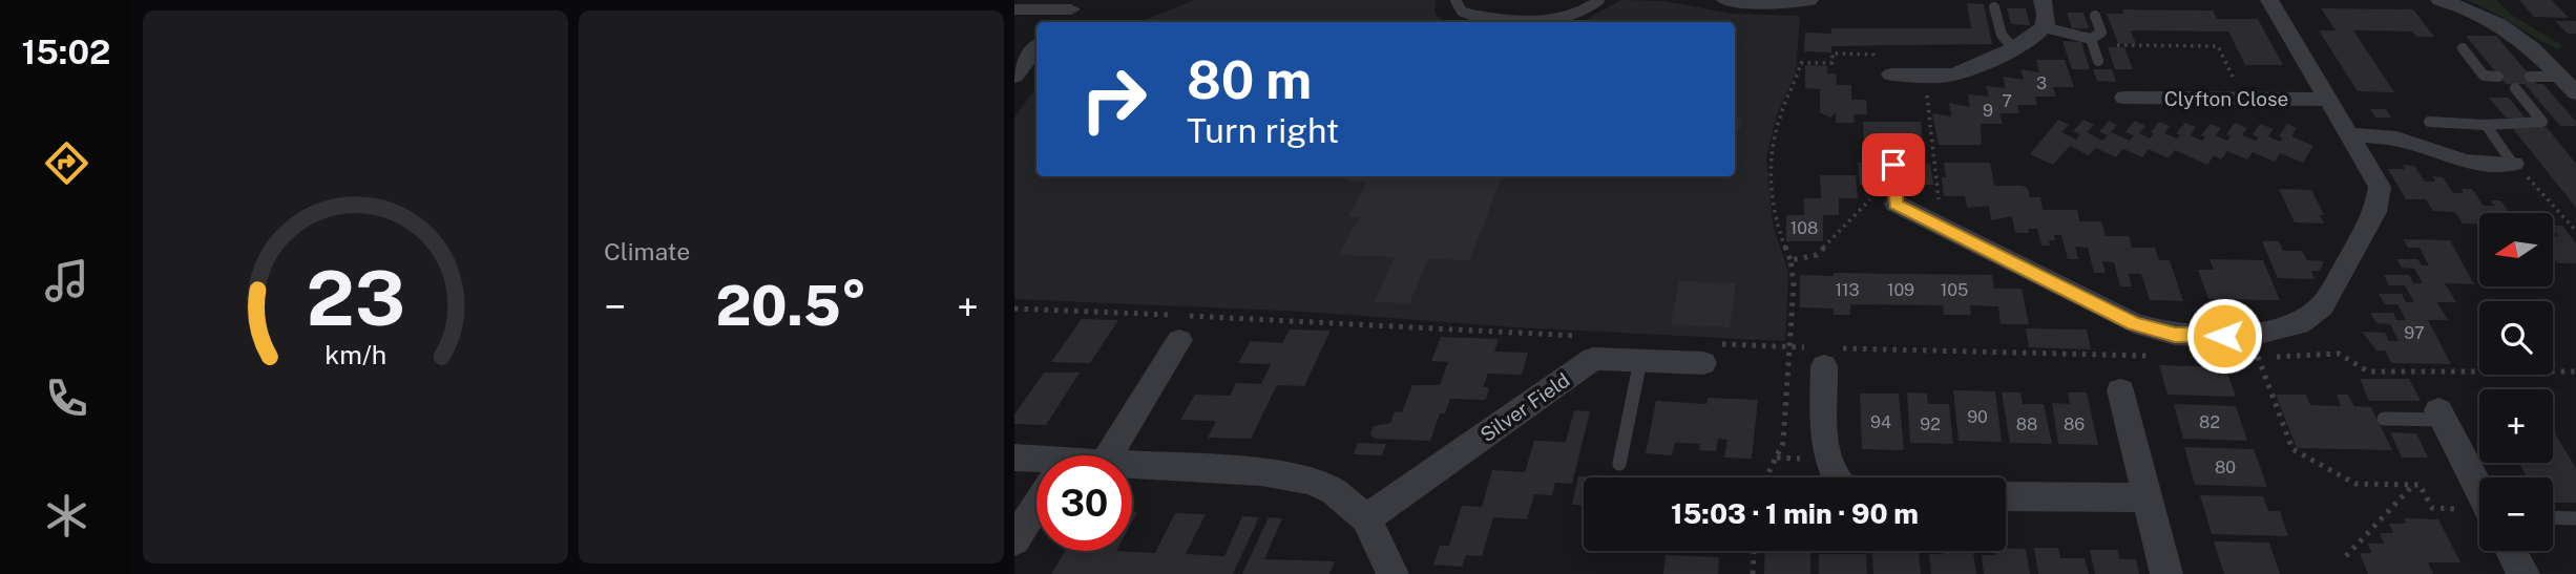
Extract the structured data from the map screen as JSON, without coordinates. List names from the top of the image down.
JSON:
{
  "streets": {
    "street": ["Clyfton Close", "Silver Field"]
  },
  "house_numbers": [
    "3",
    "7",
    "9",
    "108",
    "113",
    "109",
    "105",
    "97",
    "90",
    "94",
    "82",
    "92",
    "88",
    "86",
    "80"
  ],
  "north": "left",
  "page": {
    "tabs": "15:02",
    "tile": "Climate",
    "turn": ["80 m", "Turn right"],
    "map_buttons": ["+", "−"],
    "heat": ["−", "20.5°", "+"],
    "limit": "30",
    "trip": "15:03 · 1 min · 90 m",
    "gauge": ["23", "km/h"]
  }
}
